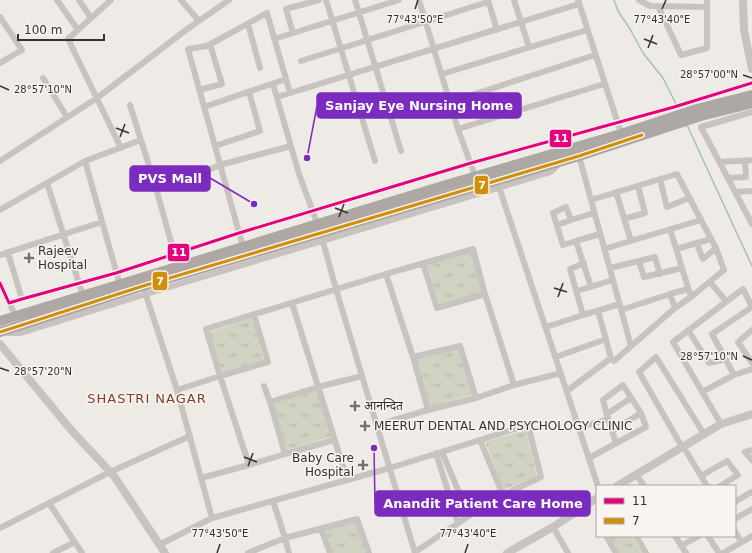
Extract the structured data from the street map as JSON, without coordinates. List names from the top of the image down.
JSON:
{
  "districts": ["SHASTRI NAGAR"],
  "places": {
    "other": ["Sanjay Eye Nursing Home", "PVS Mall", "Anandit Patient Care Home"],
    "health": [
      "Rajeev Hospital",
      "आनन्दित",
      "MEERUT DENTAL AND PSYCHOLOGY CLINIC",
      "Baby Care Hospital"
    ]
  },
  "lines": ["transit line 11", "transit line 7"],
  "legend": ["11", "7"],
  "scale_bar": "100 m",
  "coordinates": [
    "77°43'50\"E",
    "77°43'40\"E",
    "28°57'00\"N",
    "28°57'10\"N",
    "28°57'20\"N"
  ]
}
